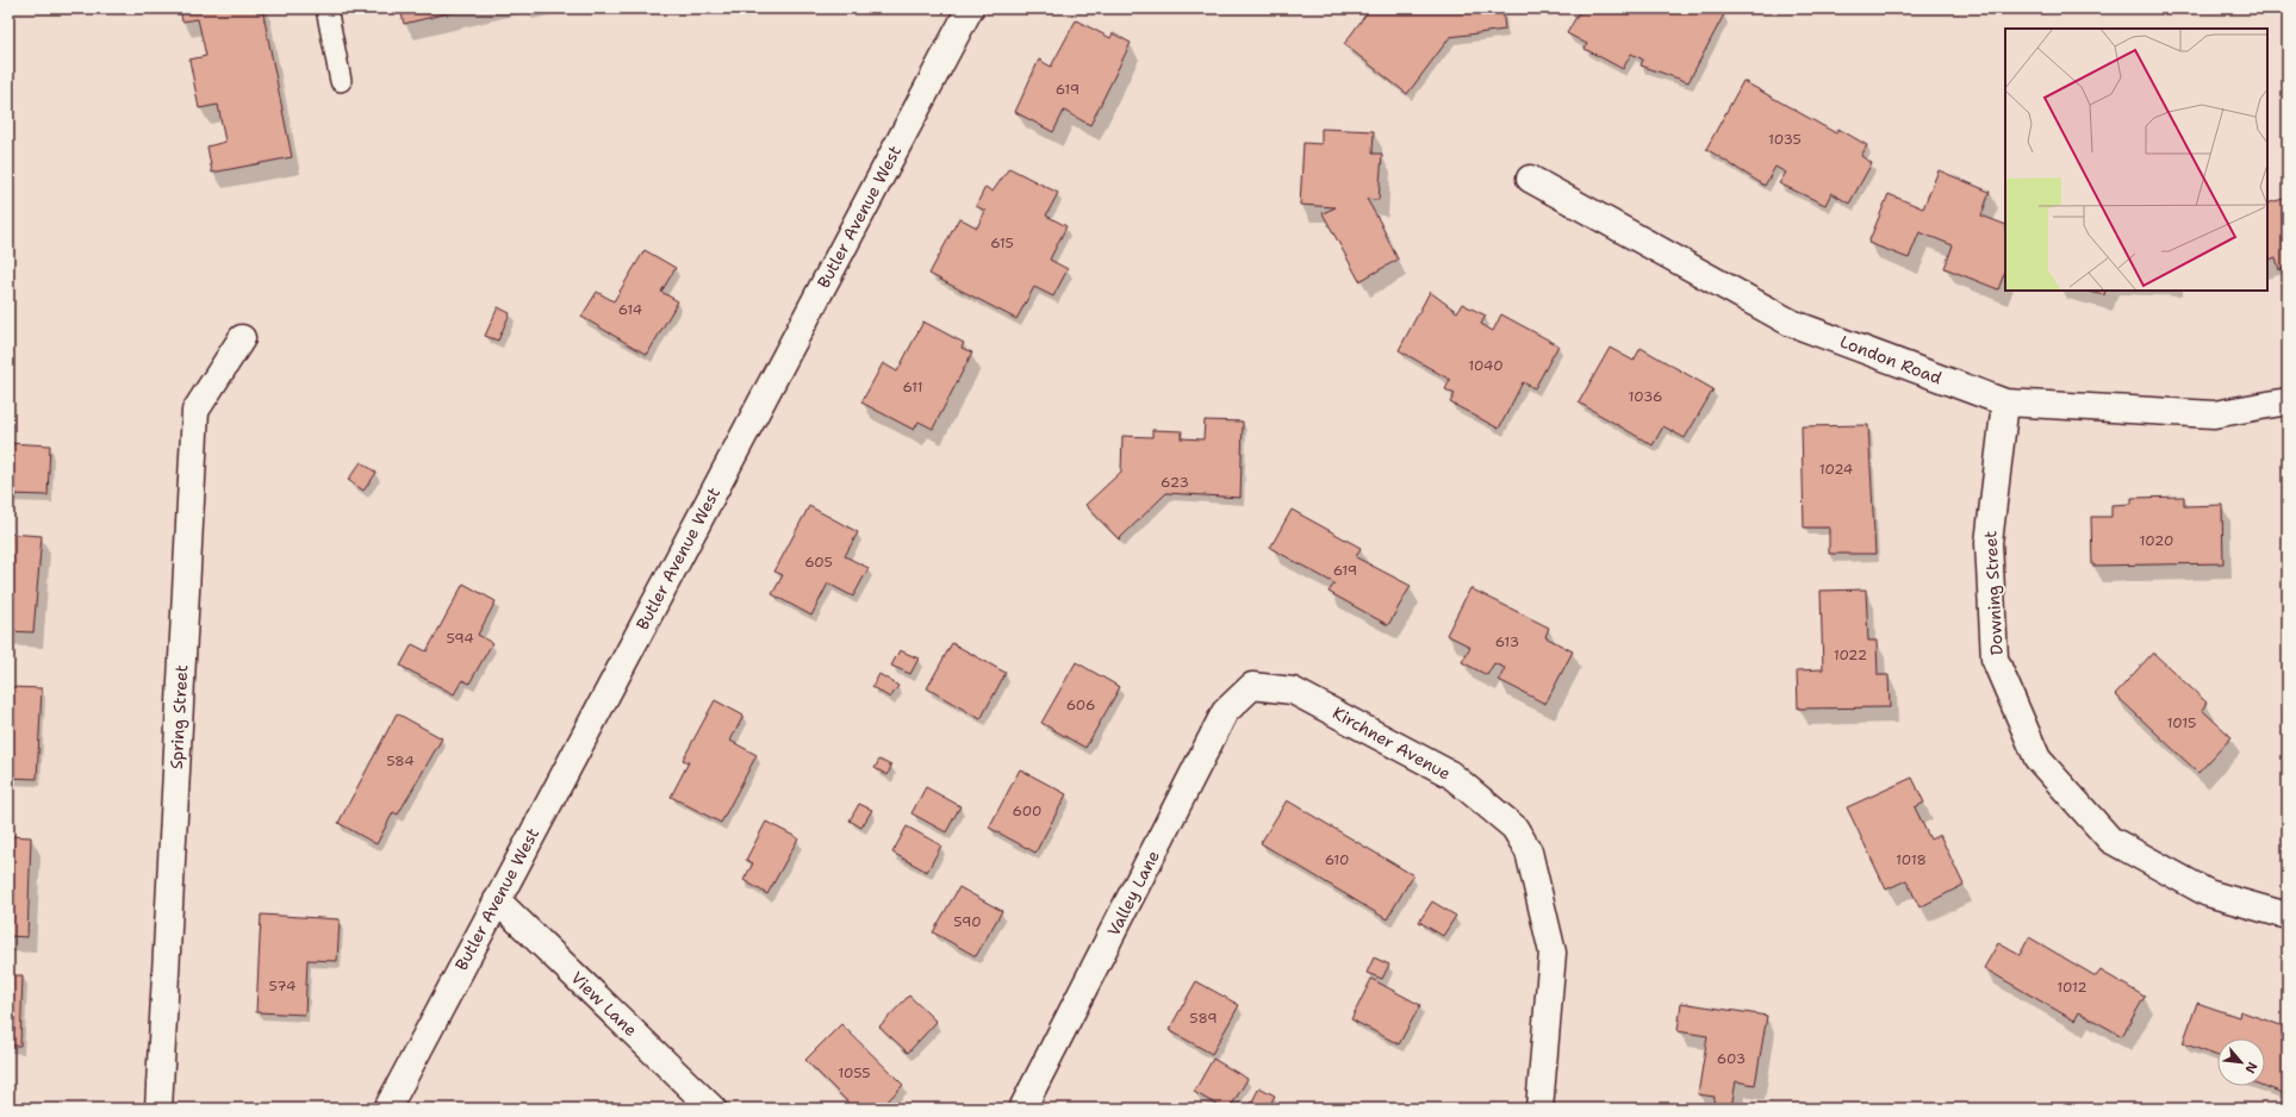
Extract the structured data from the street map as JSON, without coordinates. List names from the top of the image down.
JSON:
{
  "streets": {
    "street": [
      "Butler Avenue West",
      "London Road",
      "Downing Street",
      "Spring Street",
      "Kirchner Avenue",
      "Valley Lane",
      "View Lane"
    ]
  },
  "crossings": [
    ["Butler Avenue West", "View Lane"],
    ["London Road", "Downing Street"],
    ["Kirchner Avenue", "Valley Lane"]
  ],
  "house_numbers": [
    "619",
    "1035",
    "615",
    "614",
    "1040",
    "611",
    "1036",
    "1024",
    "623",
    "1020",
    "605",
    "619",
    "594",
    "613",
    "1022",
    "606",
    "1015",
    "584",
    "600",
    "610",
    "1018",
    "590",
    "574",
    "1012",
    "589",
    "603",
    "1055"
  ],
  "north": "bottom right"
}
